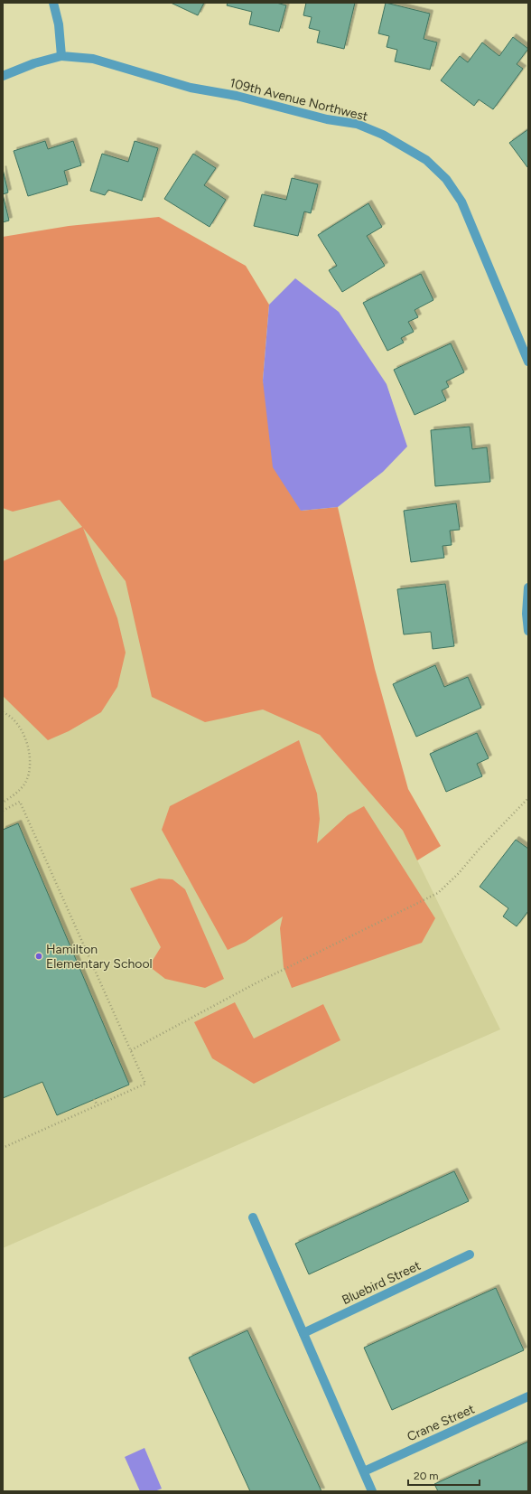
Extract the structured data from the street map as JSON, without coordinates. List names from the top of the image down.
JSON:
{
  "streets": {
    "street": ["109th Avenue Northwest", "Bluebird Street", "Crane Street"]
  },
  "places": ["Hamilton Elementary School"],
  "scale_bar": "20 m"
}
